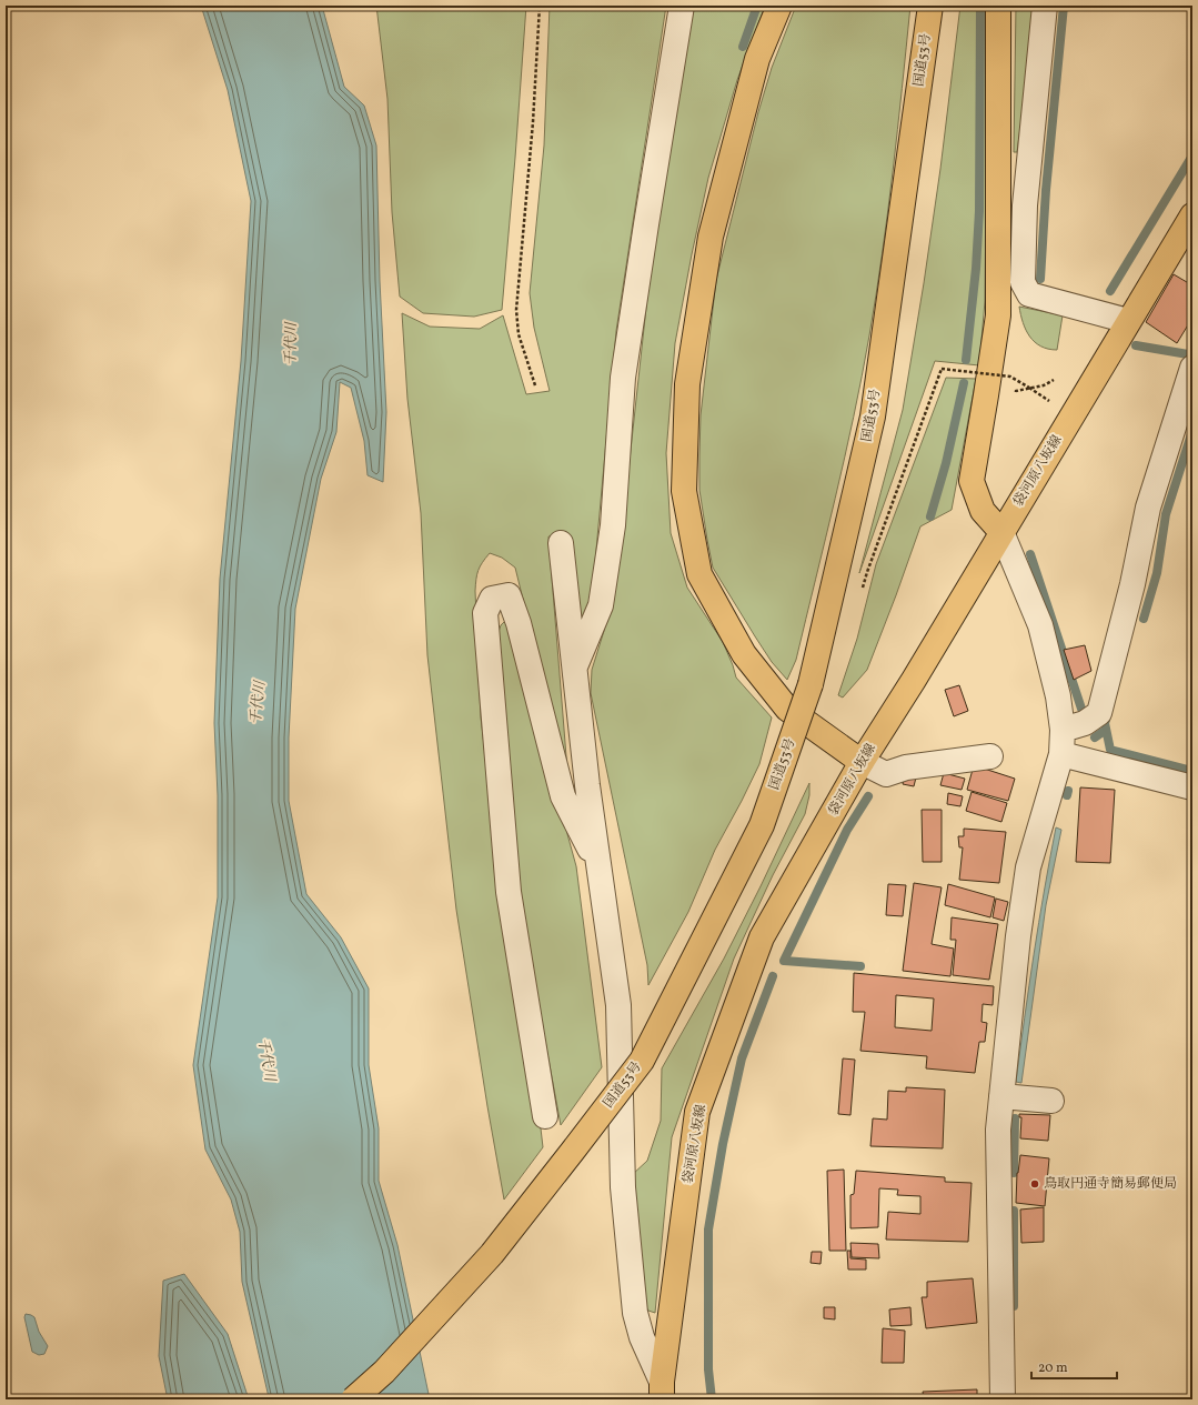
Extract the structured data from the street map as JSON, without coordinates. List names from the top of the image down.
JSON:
{
  "streets": {
    "main road": ["国道53号", "袋河原八坂線"]
  },
  "water": ["千代川"],
  "places": ["鳥取円通寺簡易郵便局"],
  "scale_bar": "20 m"
}
